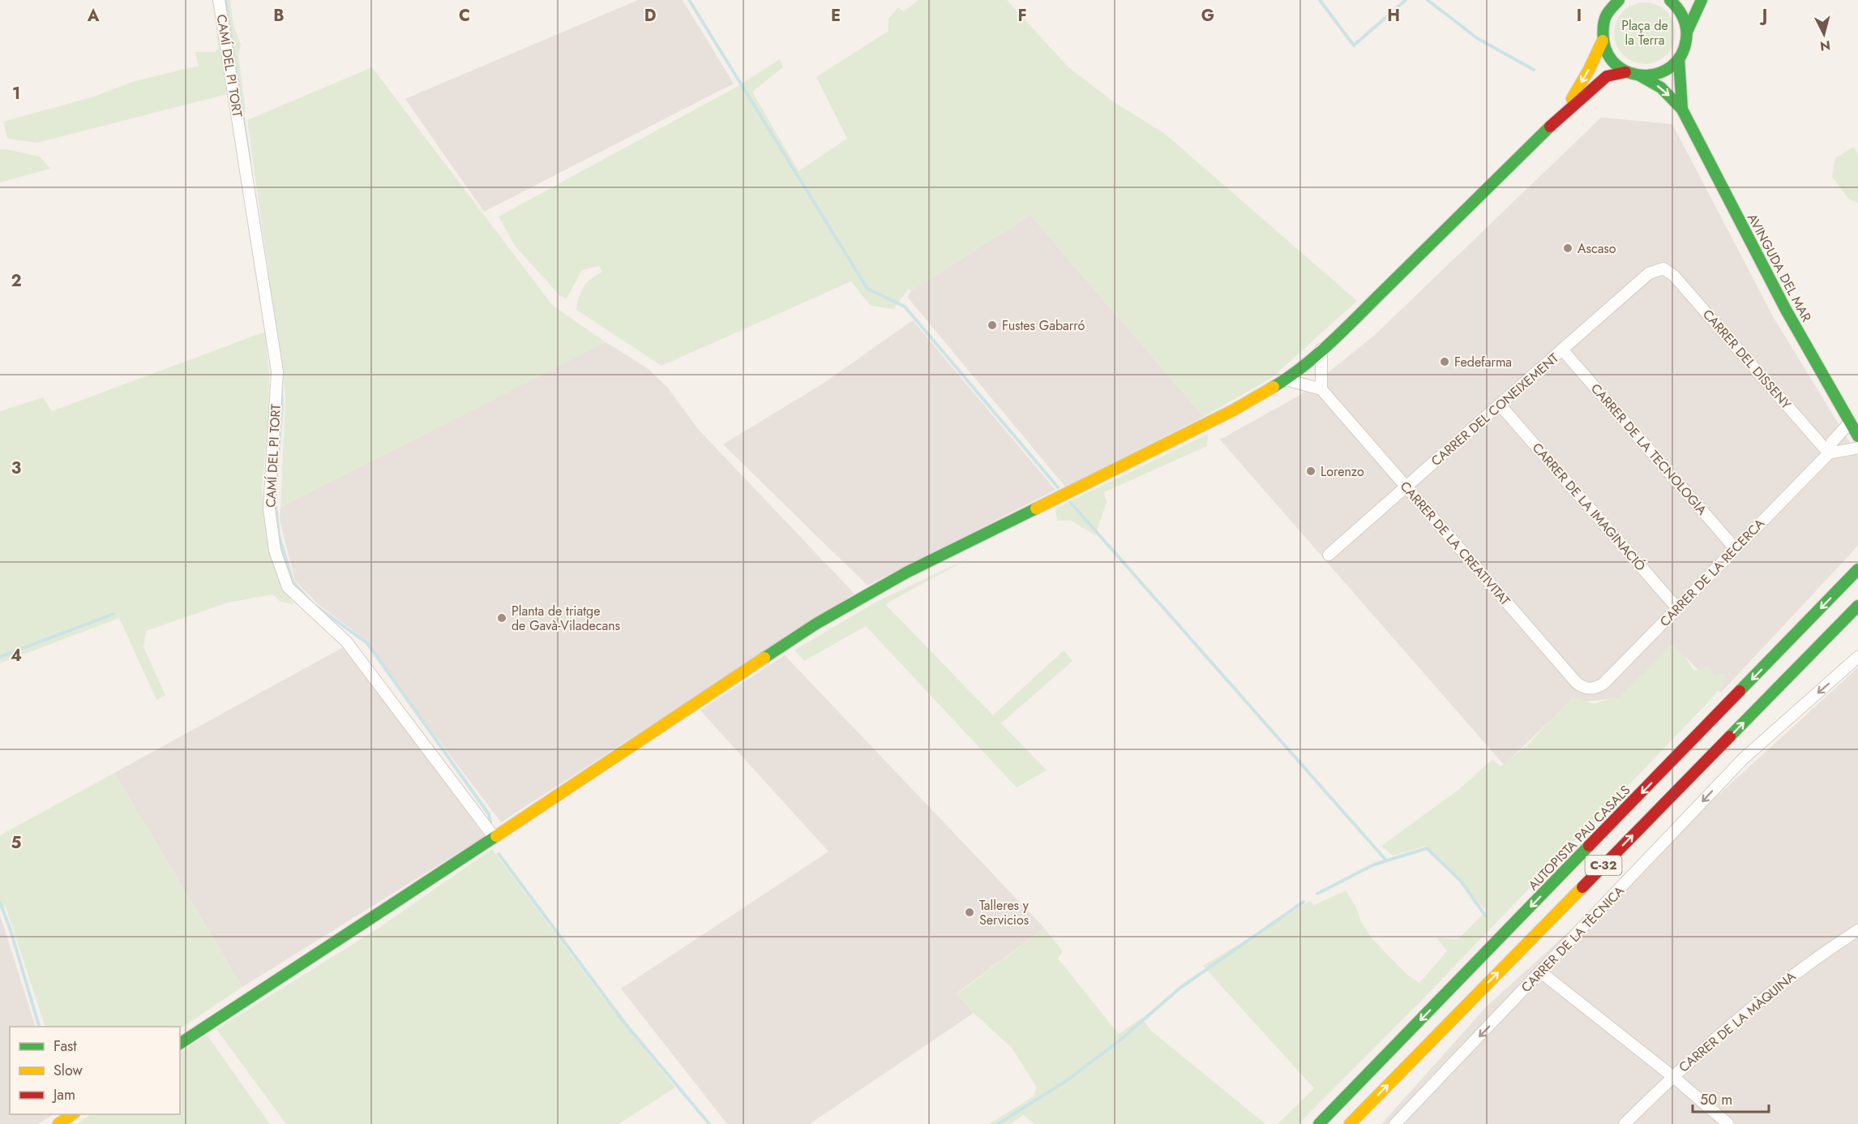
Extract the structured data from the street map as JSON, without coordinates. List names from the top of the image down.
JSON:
{
  "streets": {
    "main road": ["AVINGUDA DEL MAR", "AUTOPISTA PAU CASALS", "C-32"],
    "street": [
      "CAMÍ DEL PI TORT",
      "CARRER DEL DISSENY",
      "CARRER DEL CONEIXEMENT",
      "CARRER DE LA TECNOLOGIA",
      "CARRER DE LA IMAGINACIÓ",
      "CARRER DE LA CREATIVITAT",
      "CARRER DE LA RECERCA",
      "CARRER DE LA TÈCNICA",
      "CARRER DE LA MÀQUINA"
    ]
  },
  "crossings": [
    ["AVINGUDA DEL MAR", "CARRER DE LA RECERCA"],
    ["CARRER DEL DISSENY", "CARRER DEL CONEIXEMENT"],
    ["CARRER DEL DISSENY", "CARRER DE LA RECERCA"],
    ["CARRER DEL CONEIXEMENT", "CARRER DE LA TECNOLOGIA"],
    ["CARRER DEL CONEIXEMENT", "CARRER DE LA IMAGINACIÓ"],
    ["CARRER DEL CONEIXEMENT", "CARRER DE LA CREATIVITAT"],
    ["CARRER DE LA TECNOLOGIA", "CARRER DE LA RECERCA"],
    ["CARRER DE LA IMAGINACIÓ", "CARRER DE LA RECERCA"],
    ["CARRER DE LA CREATIVITAT", "CARRER DE LA RECERCA"]
  ],
  "one_way": ["CARRER DE LA TÈCNICA"],
  "parks": ["Plaça de la Terra"],
  "places": [
    "Ascaso",
    "Fustes Gabarró",
    "Fedefarma",
    "Lorenzo",
    "Planta de triatge de Gavà-Viladecans",
    "Talleres y Servicios"
  ],
  "legend": ["Fast", "Slow", "Jam"],
  "scale_bar": "50 m",
  "north": "bottom",
  "grid": {
    "columns": [
      "A",
      "B",
      "C",
      "D",
      "E",
      "F",
      "G",
      "H",
      "I",
      "J"
    ],
    "rows": [
      "1",
      "2",
      "3",
      "4",
      "5"
    ]
  }
}
